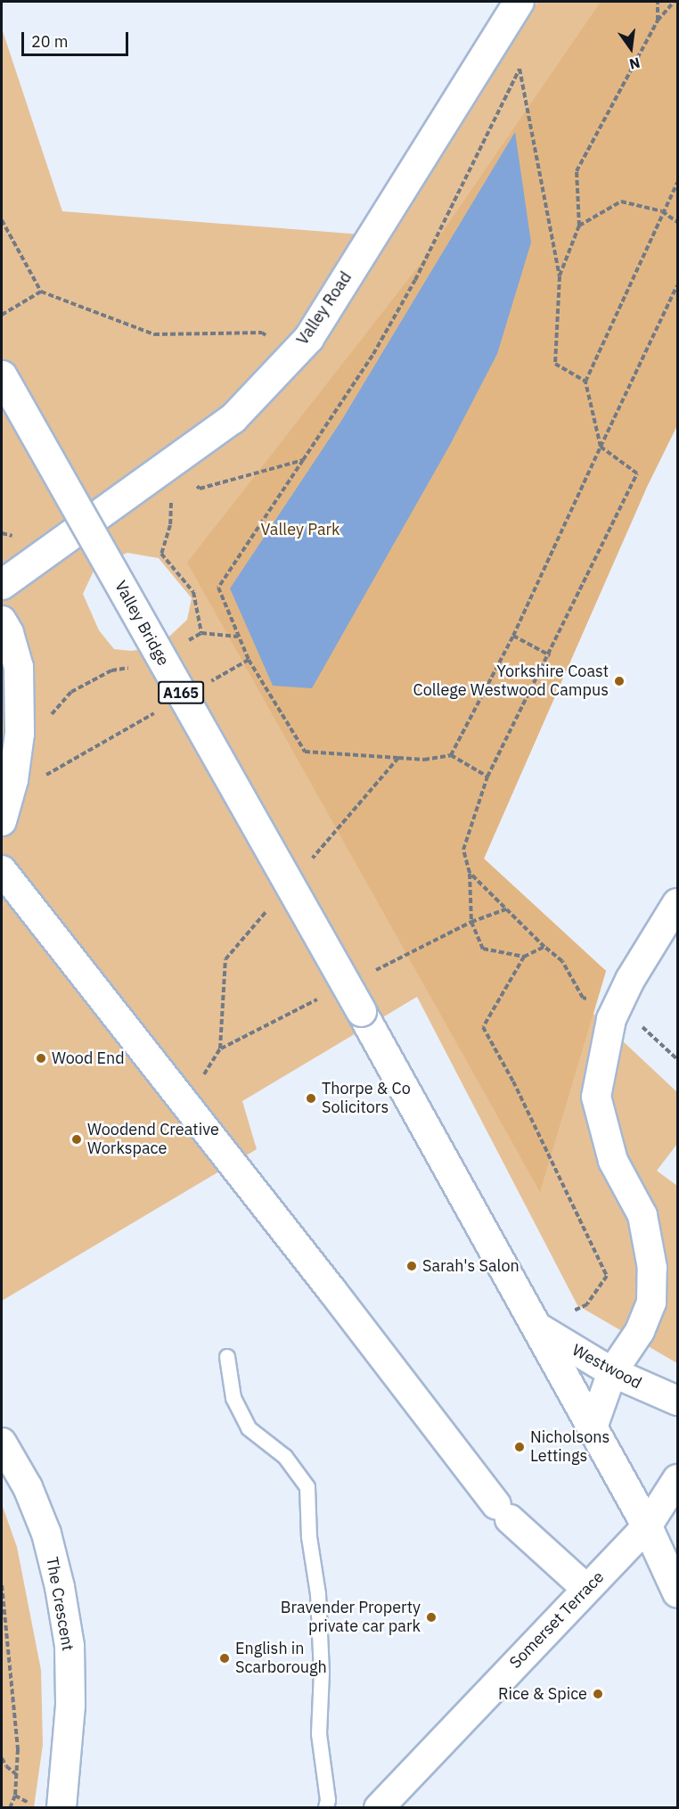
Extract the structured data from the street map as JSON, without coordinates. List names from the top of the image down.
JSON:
{
  "streets": {
    "main road": ["Valley Road", "Valley Bridge", "A165"],
    "street": ["Westwood", "The Crescent", "Somerset Terrace"]
  },
  "crossings": [
    ["Valley Bridge", "A165"],
    ["Valley Bridge", "Westwood"],
    ["A165", "Westwood"],
    ["A165", "Somerset Terrace"]
  ],
  "parks": ["Valley Park"],
  "places": [
    "Yorkshire Coast College Westwood Campus",
    "Wood End",
    "Thorpe & Co Solicitors",
    "Woodend Creative Workspace",
    "Sarah's Salon",
    "Nicholsons Lettings",
    "Bravender Property private car park",
    "English in Scarborough",
    "Rice & Spice"
  ],
  "scale_bar": "20 m",
  "north": "bottom"
}
